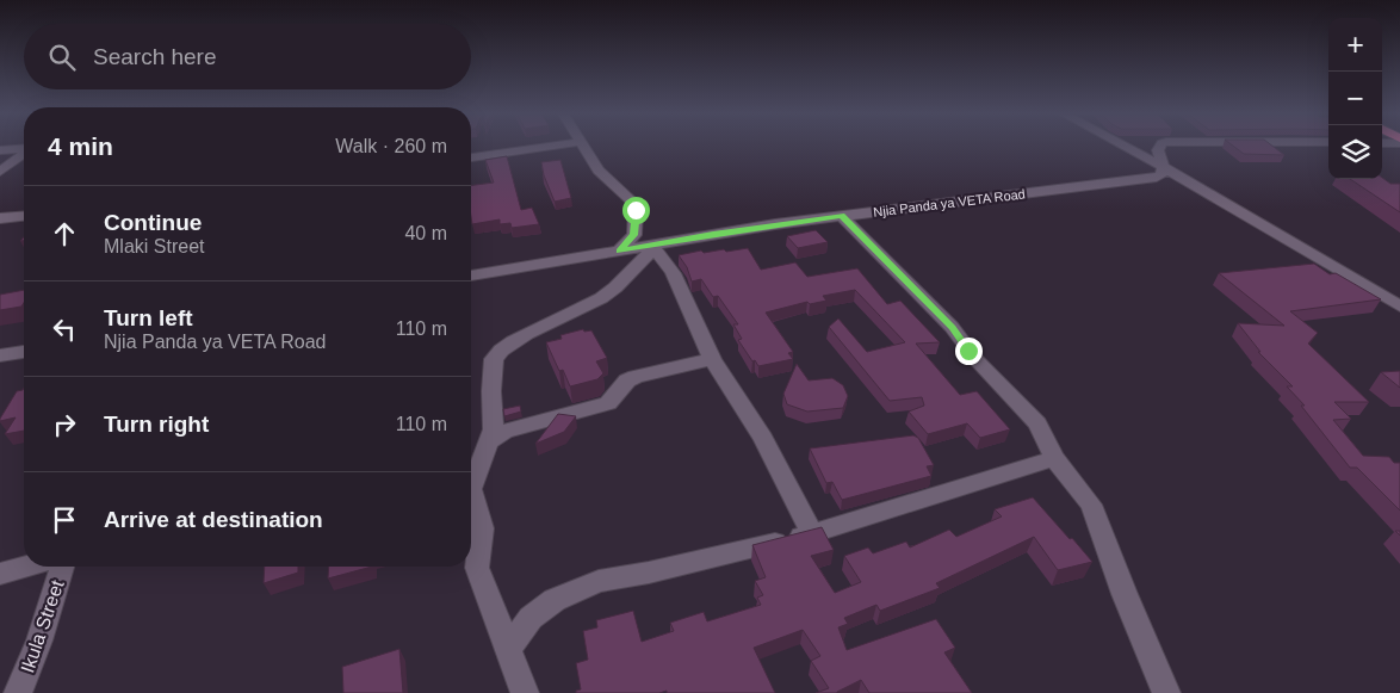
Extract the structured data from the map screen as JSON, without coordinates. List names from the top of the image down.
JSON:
{
  "streets": {
    "street": ["Njia Panda ya VETA Road", "Ikula Street"]
  },
  "page": {
    "map_buttons": ["+", "−"],
    "search": "Search here",
    "heading": ["4 min", "Walk · 260 m"],
    "list": [
      ["Continue", "Mlaki Street", "40 m"],
      ["Turn left", "Njia Panda ya VETA Road", "110 m"],
      ["Turn right", "110 m"],
      "Arrive at destination"
    ]
  }
}
